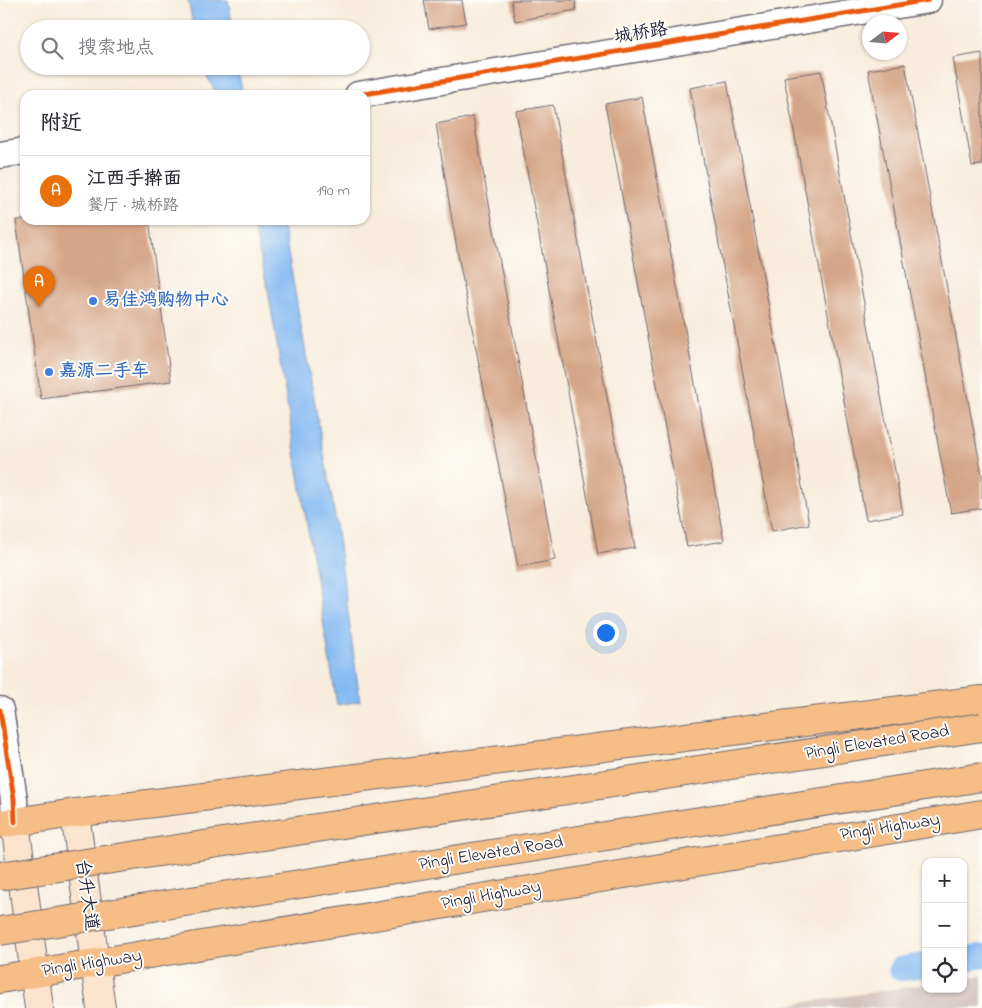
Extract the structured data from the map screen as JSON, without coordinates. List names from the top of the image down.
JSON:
{
  "streets": {
    "main road": ["Pingli Elevated Road", "Pingli Highway", "台升大道"],
    "street": ["城桥路"]
  },
  "crossings": [
    ["Pingli Highway", "台升大道"]
  ],
  "places": ["易佳鸿购物中心", "嘉源二手车"],
  "north": "right",
  "page": {
    "search": "搜索地点",
    "heading": "附近",
    "list": [
      {
        "mark": "A",
        "name": "江西手擀面",
        "note": "餐厅 · 城桥路",
        "value": "190 m"
      }
    ],
    "pins": "A",
    "map_buttons": ["+", "−"]
  }
}
